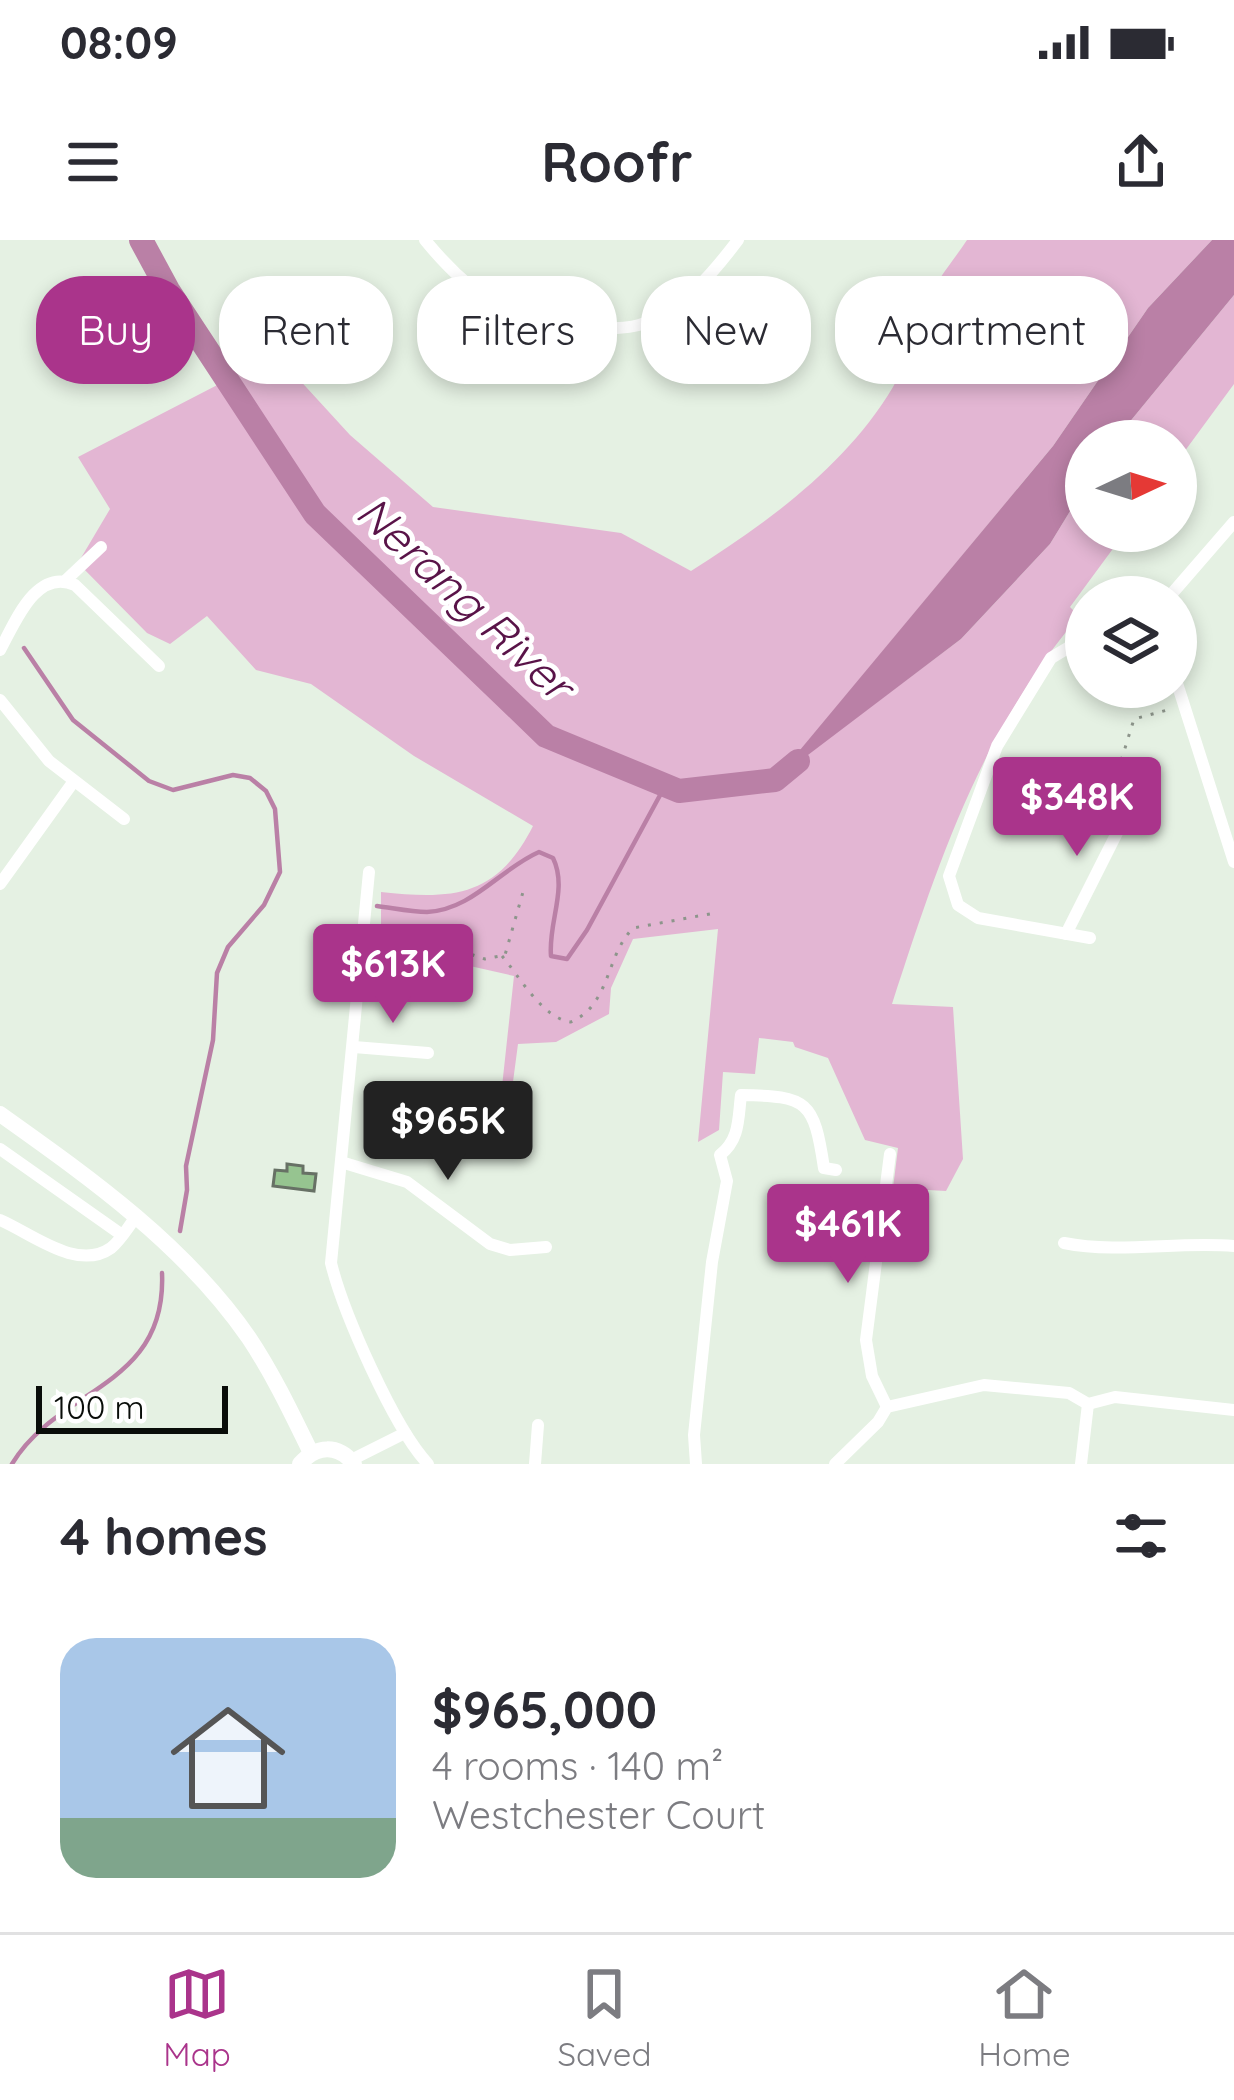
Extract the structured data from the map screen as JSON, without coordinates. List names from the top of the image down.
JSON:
{
  "water": ["Nerang River"],
  "scale_bar": "100 m",
  "north": "right",
  "page": {
    "status": "08:09",
    "header": "Roofr",
    "chip": [
      "Buy",
      "Rent",
      "Filters",
      "New",
      "Apartment"
    ],
    "price": [
      "$348K",
      "$613K",
      "$965K",
      "$461K"
    ],
    "scale": "100 m",
    "heading": "4 homes",
    "list": [
      {
        "name": "$965,000",
        "note": "4 rooms · 140 m² · Westchester Court"
      }
    ],
    "tabs": ["Map", "Saved", "Home"]
  }
}
